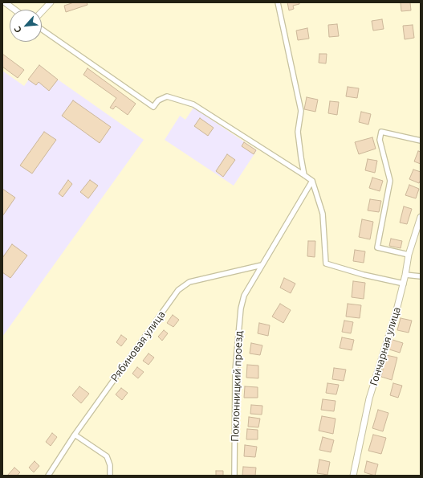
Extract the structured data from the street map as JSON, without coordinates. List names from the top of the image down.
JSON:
{
  "streets": {
    "street": ["Рябиновая улица", "Гончарная улица", "Поклонницкий проезд"]
  },
  "crossings": [
    ["Рябиновая улица", "Поклонницкий проезд"]
  ],
  "north": "bottom left"
}
